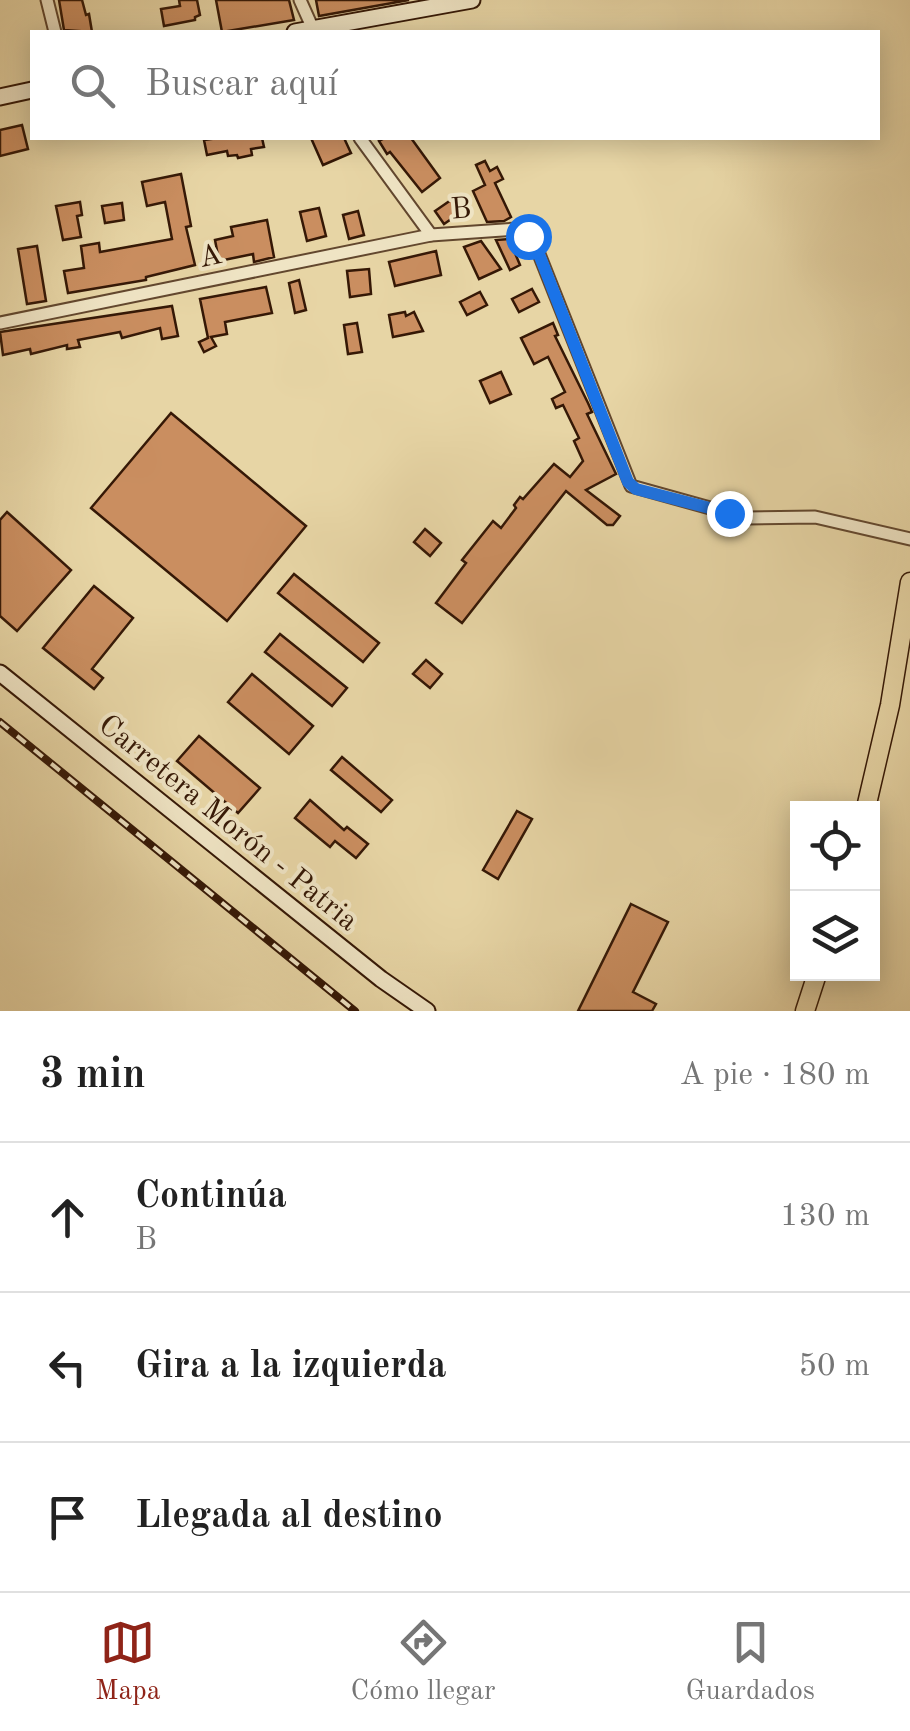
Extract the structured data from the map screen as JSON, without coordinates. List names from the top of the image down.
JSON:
{
  "streets": {
    "main road": ["Carretera Morón - Patria"],
    "street": ["B", "A"]
  },
  "crossings": [
    ["B", "A"]
  ],
  "page": {
    "search": "Buscar aquí",
    "heading": ["3 min", "A pie · 180 m"],
    "list": [
      ["Continúa", "B", "130 m"],
      ["Gira a la izquierda", "50 m"],
      "Llegada al destino"
    ],
    "nav": ["Mapa", "Cómo llegar", "Guardados"]
  }
}
